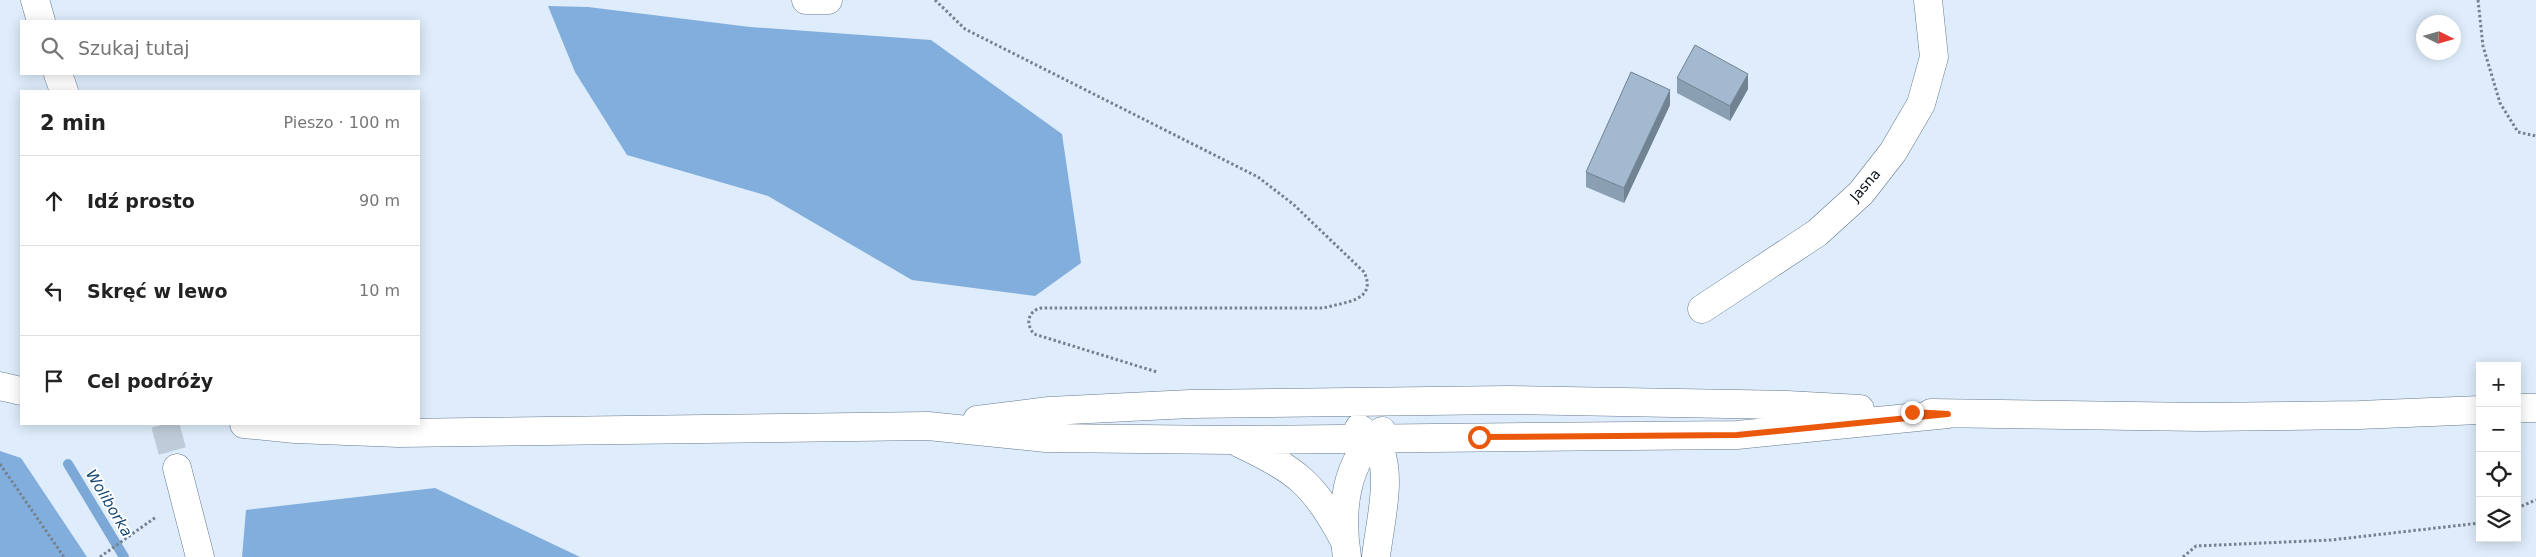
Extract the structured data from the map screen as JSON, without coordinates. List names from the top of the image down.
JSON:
{
  "streets": {
    "main road": ["Jasna"]
  },
  "water": ["Woliborka"],
  "north": "right",
  "page": {
    "search": "Szukaj tutaj",
    "heading": ["2 min", "Pieszo · 100 m"],
    "list": [
      ["Idź prosto", "90 m"],
      ["Skręć w lewo", "10 m"],
      "Cel podróży"
    ],
    "map_buttons": ["+", "−"]
  }
}
